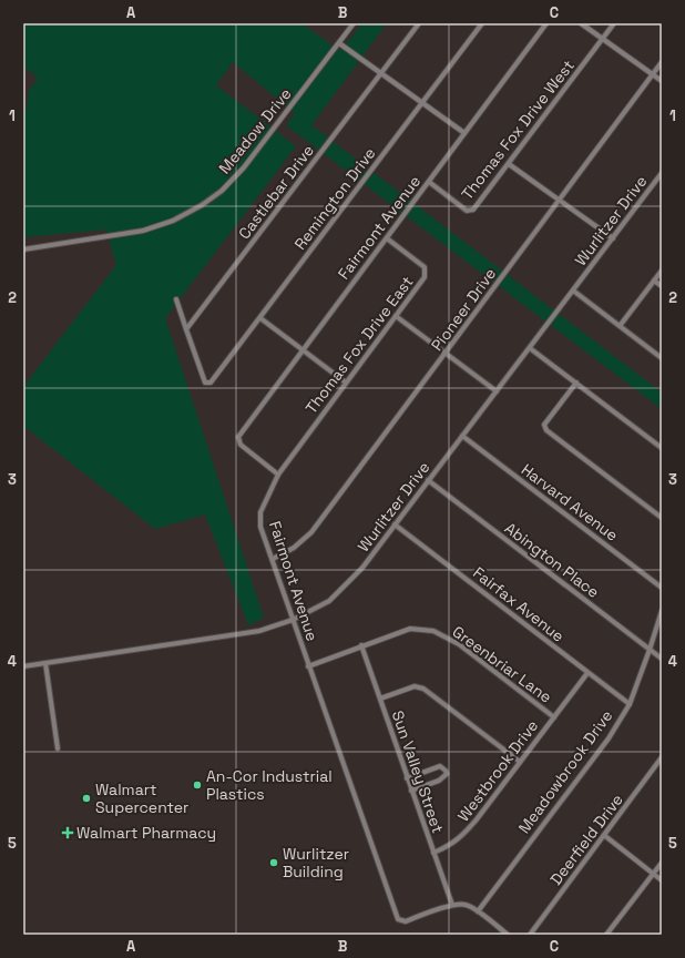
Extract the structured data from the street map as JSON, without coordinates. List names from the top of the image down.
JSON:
{
  "streets": {
    "street": [
      "Thomas Fox Drive West",
      "Meadow Drive",
      "Castlebar Drive",
      "Remington Drive",
      "Wurlitzer Drive",
      "Fairmont Avenue",
      "Pioneer Drive",
      "Thomas Fox Drive East",
      "Harvard Avenue",
      "Abington Place",
      "Fairfax Avenue",
      "Greenbriar Lane",
      "Westbrook Drive",
      "Sun Valley Street",
      "Meadowbrook Drive",
      "Deerfield Drive"
    ]
  },
  "crossings": [
    ["Thomas Fox Drive West", "Fairmont Avenue"],
    ["Castlebar Drive", "Remington Drive"],
    ["Wurlitzer Drive", "Fairmont Avenue"],
    ["Wurlitzer Drive", "Harvard Avenue"],
    ["Wurlitzer Drive", "Abington Place"],
    ["Wurlitzer Drive", "Fairfax Avenue"],
    ["Fairmont Avenue", "Pioneer Drive"],
    ["Fairmont Avenue", "Thomas Fox Drive East"],
    ["Fairmont Avenue", "Greenbriar Lane"],
    ["Fairmont Avenue", "Sun Valley Street"],
    ["Fairmont Avenue", "Meadowbrook Drive"],
    ["Abington Place", "Meadowbrook Drive"],
    ["Fairfax Avenue", "Westbrook Drive"],
    ["Fairfax Avenue", "Meadowbrook Drive"],
    ["Greenbriar Lane", "Westbrook Drive"],
    ["Greenbriar Lane", "Sun Valley Street"],
    ["Westbrook Drive", "Sun Valley Street"]
  ],
  "places": {
    "other": ["An-Cor Industrial Plastics", "Walmart Supercenter", "Wurlitzer Building"],
    "health": ["Walmart Pharmacy"]
  },
  "grid": {
    "columns": ["A", "B", "C"],
    "rows": [
      "1",
      "2",
      "3",
      "4",
      "5"
    ]
  }
}
